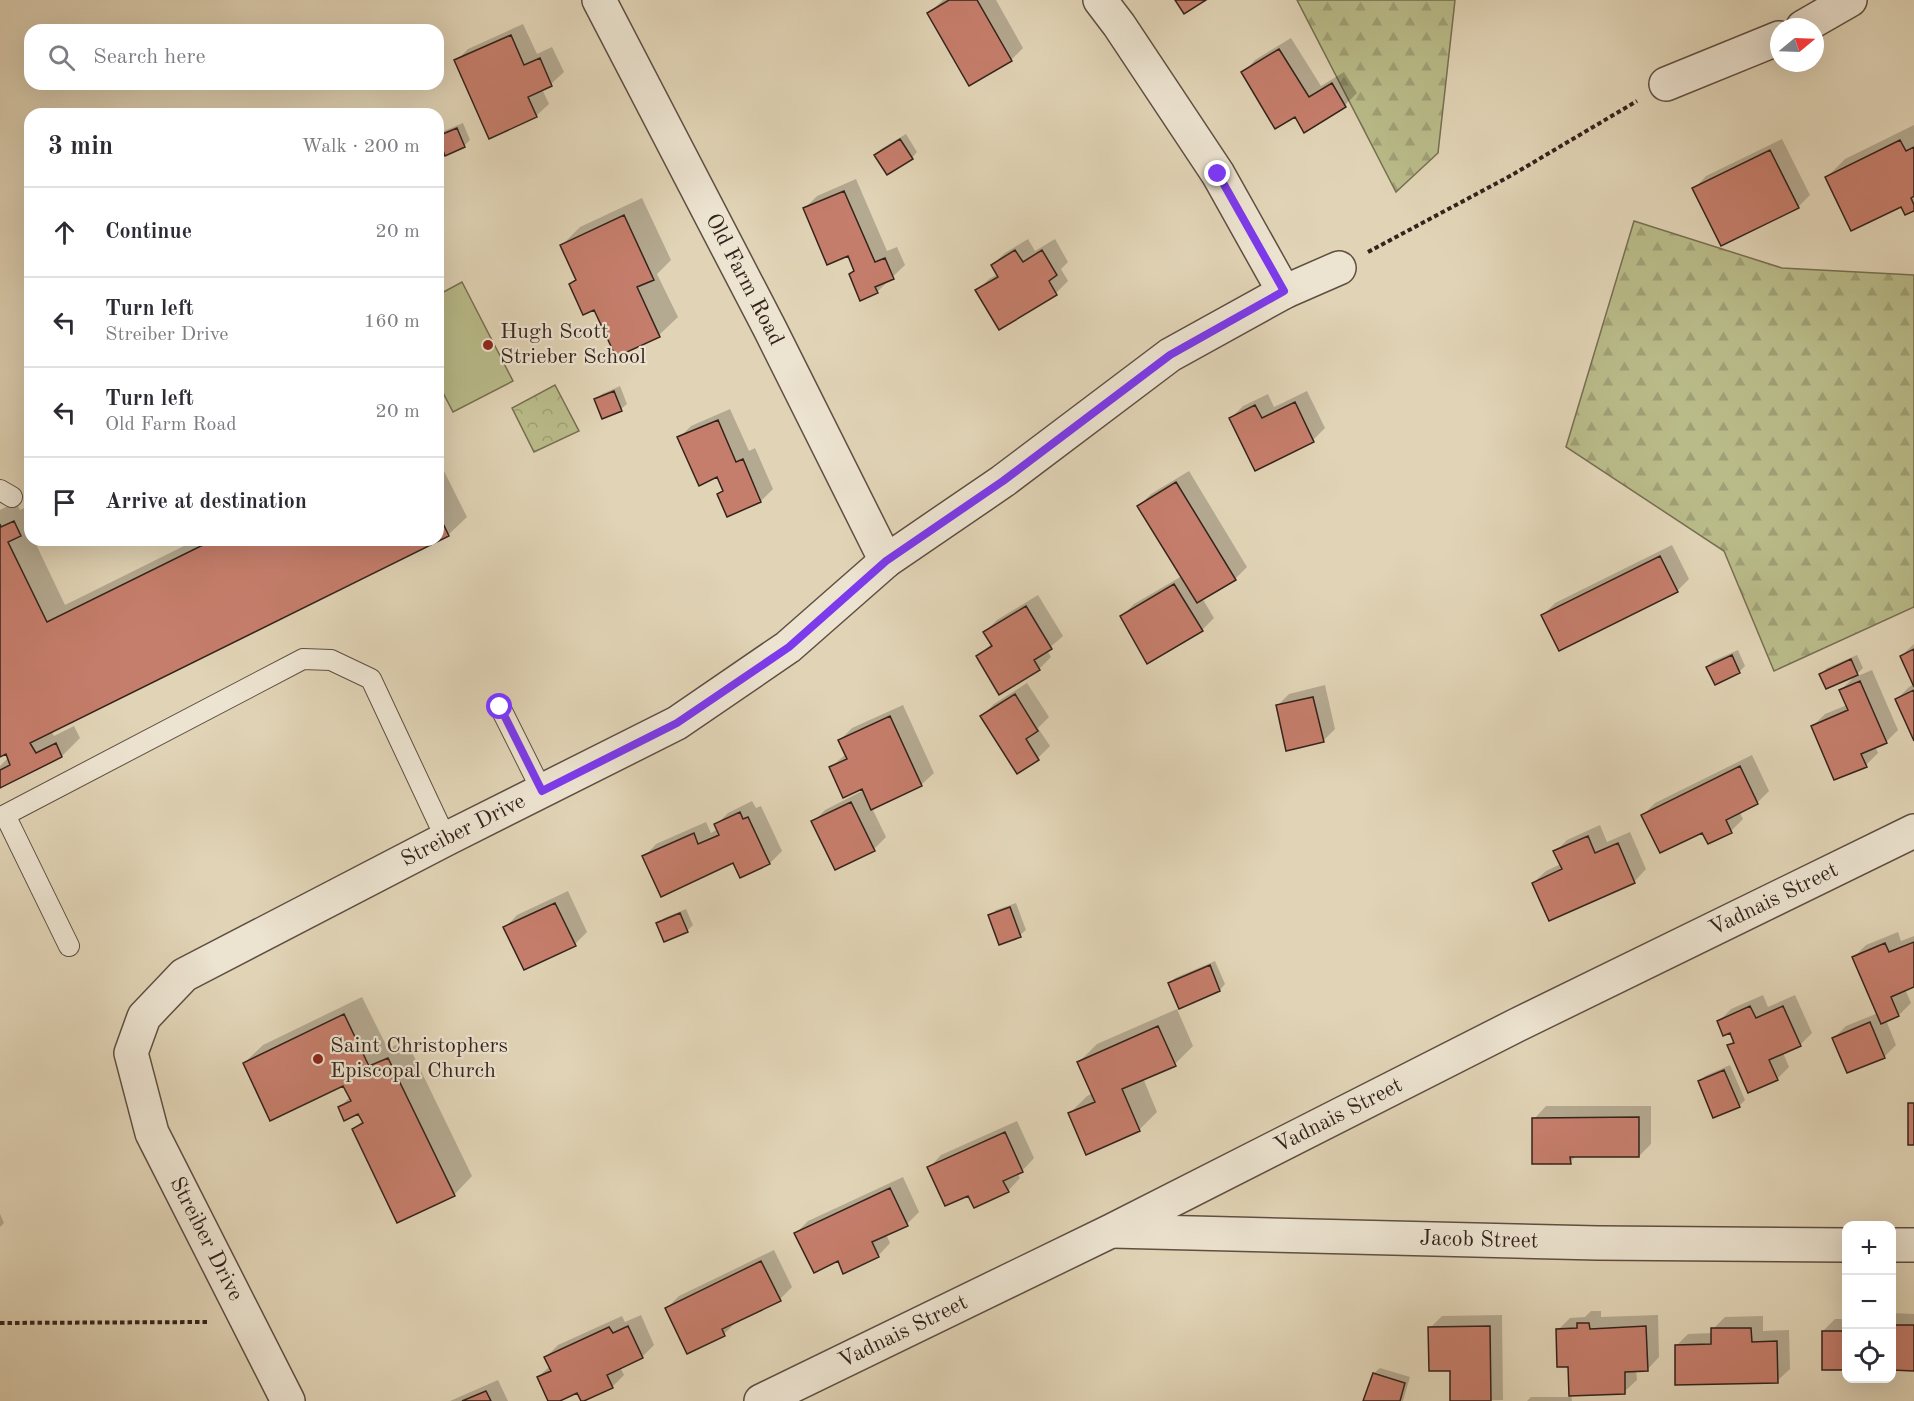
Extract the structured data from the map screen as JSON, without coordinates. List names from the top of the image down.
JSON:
{
  "streets": {
    "street": [
      "Old Farm Road",
      "Streiber Drive",
      "Vadnais Street",
      "Jacob Street"
    ]
  },
  "crossings": [
    ["Old Farm Road", "Streiber Drive"],
    ["Vadnais Street", "Jacob Street"]
  ],
  "places": ["Hugh Scott Strieber School", "Saint Christophers Episcopal Church"],
  "north": "right",
  "page": {
    "search": "Search here",
    "heading": ["3 min", "Walk · 200 m"],
    "list": [
      ["Continue", "20 m"],
      ["Turn left", "Streiber Drive", "160 m"],
      ["Turn left", "Old Farm Road", "20 m"],
      "Arrive at destination"
    ],
    "map_buttons": ["+", "−"]
  }
}
